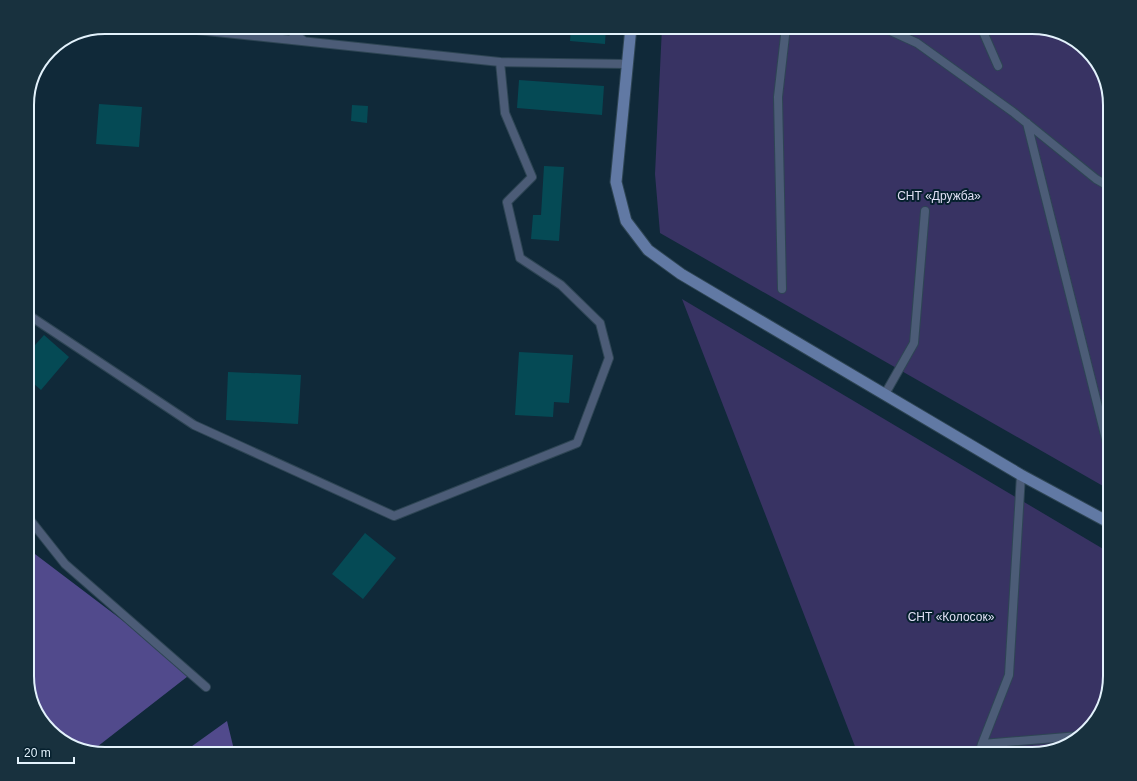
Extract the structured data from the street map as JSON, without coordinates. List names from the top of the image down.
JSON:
{
  "parks": ["СНТ «Дружба»", "СНТ «Колосок»"],
  "scale_bar": "20 m"
}
